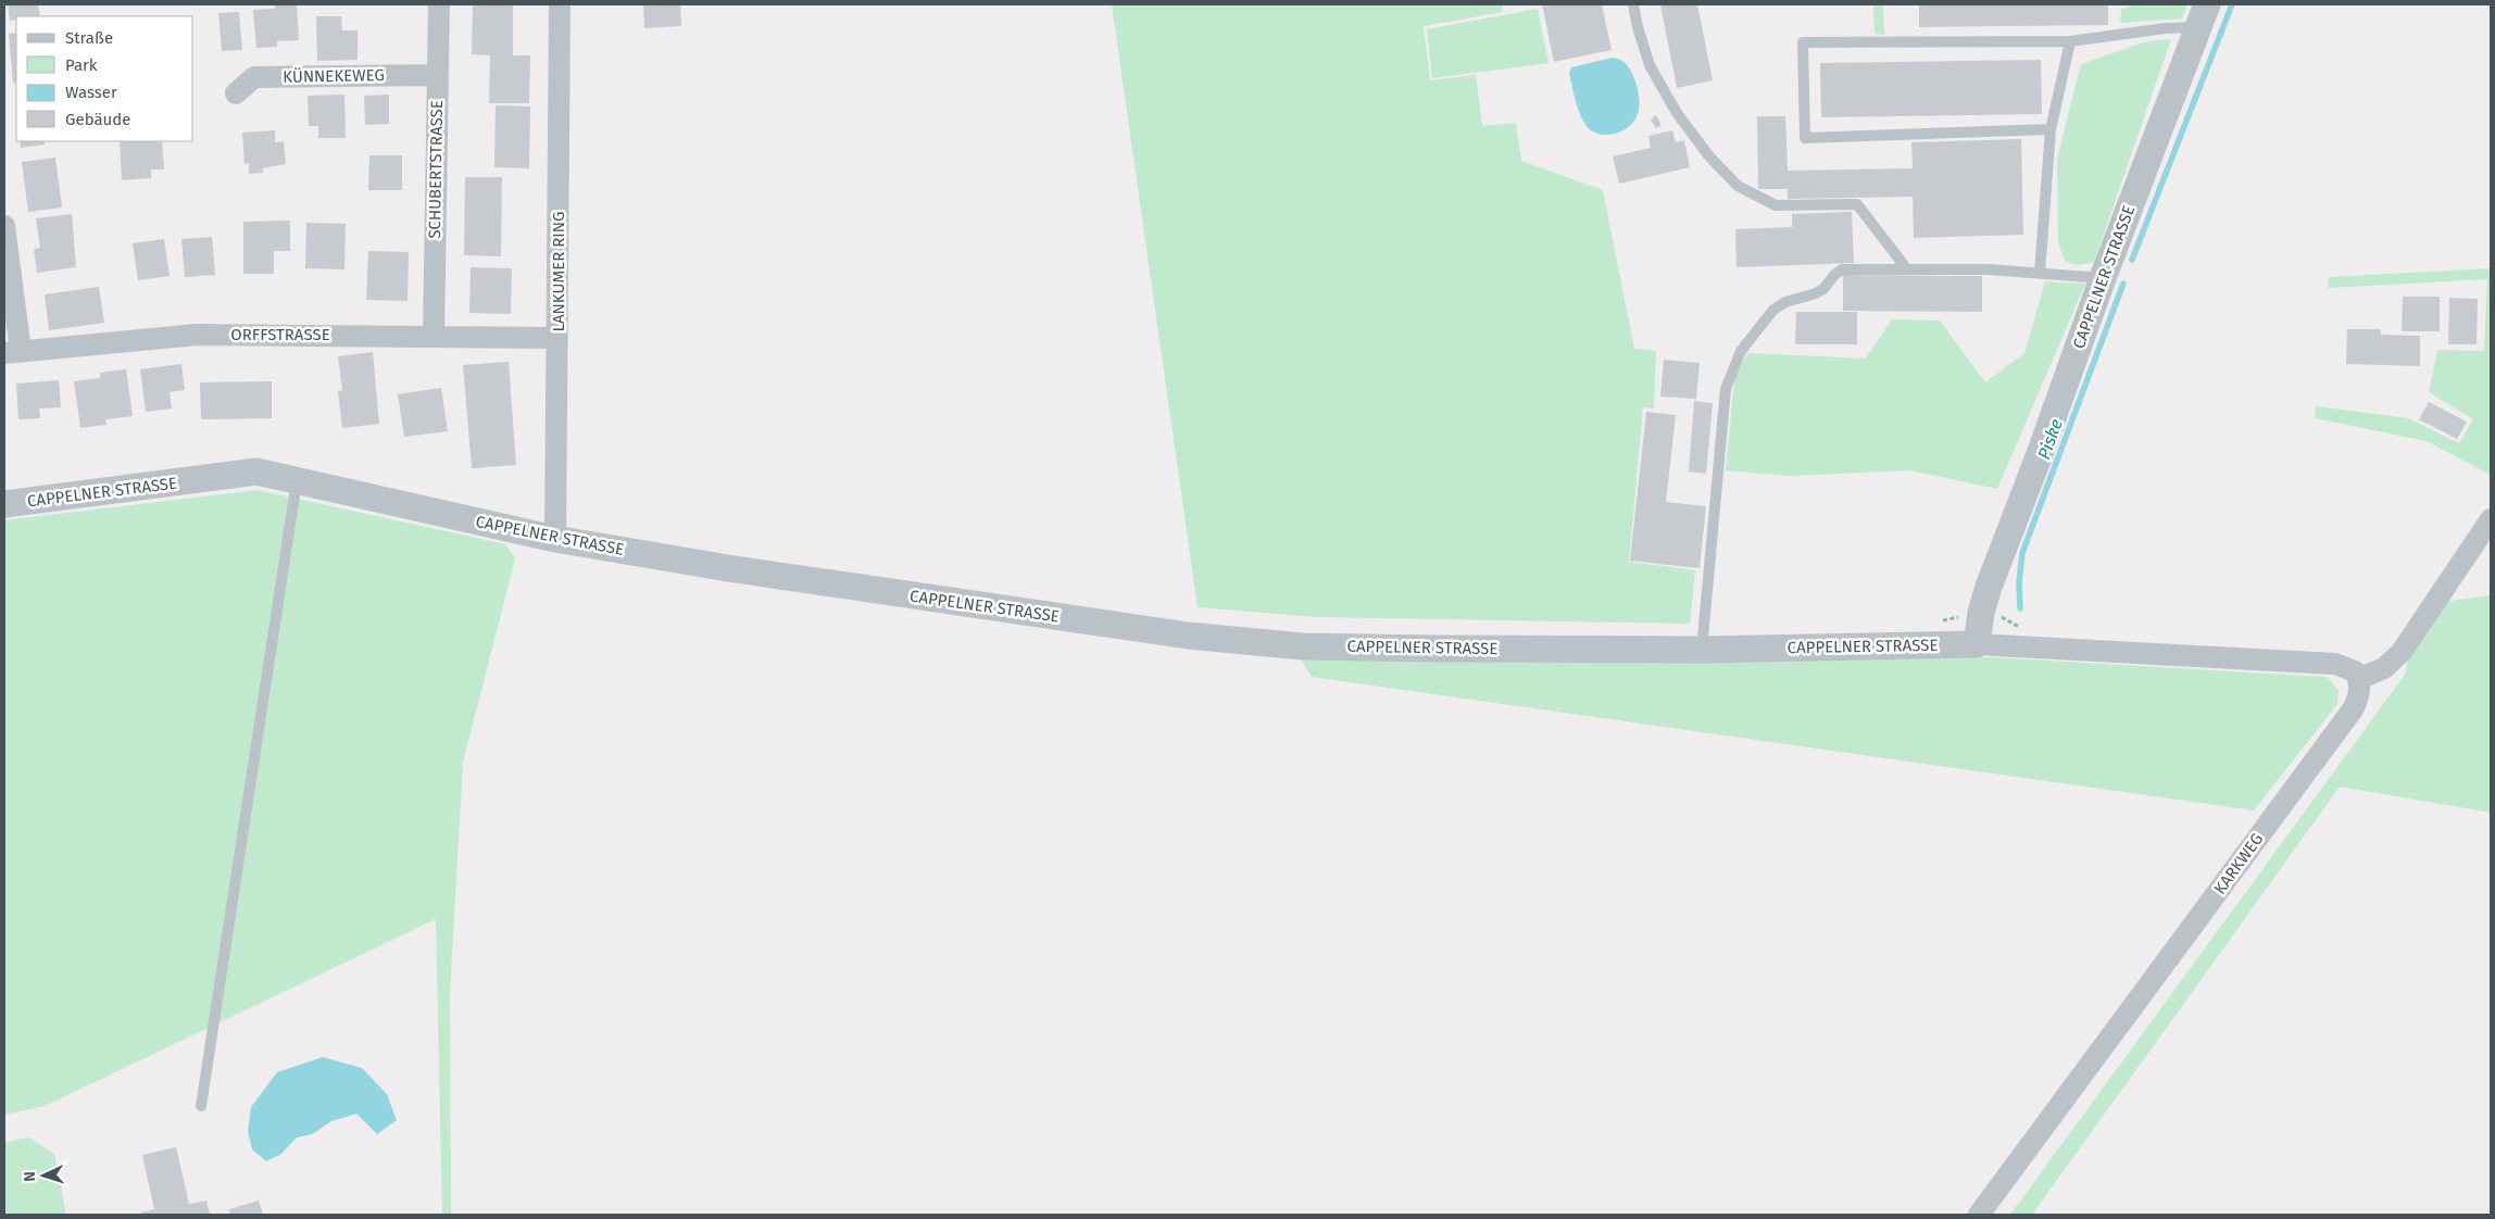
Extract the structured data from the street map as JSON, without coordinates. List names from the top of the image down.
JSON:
{
  "streets": {
    "street": [
      "KÜNNEKEWEG",
      "SCHUBERTSTRASSE",
      "LANKUMER RING",
      "CAPPELNER STRASSE",
      "ORFFSTRASSE",
      "KARKWEG"
    ]
  },
  "crossings": [
    ["KÜNNEKEWEG", "SCHUBERTSTRASSE"],
    ["SCHUBERTSTRASSE", "ORFFSTRASSE"],
    ["LANKUMER RING", "CAPPELNER STRASSE"],
    ["LANKUMER RING", "ORFFSTRASSE"],
    ["CAPPELNER STRASSE", "KARKWEG"]
  ],
  "water": ["Piske"],
  "legend": [
    "Straße",
    "Park",
    "Wasser",
    "Gebäude"
  ],
  "north": "left"
}
